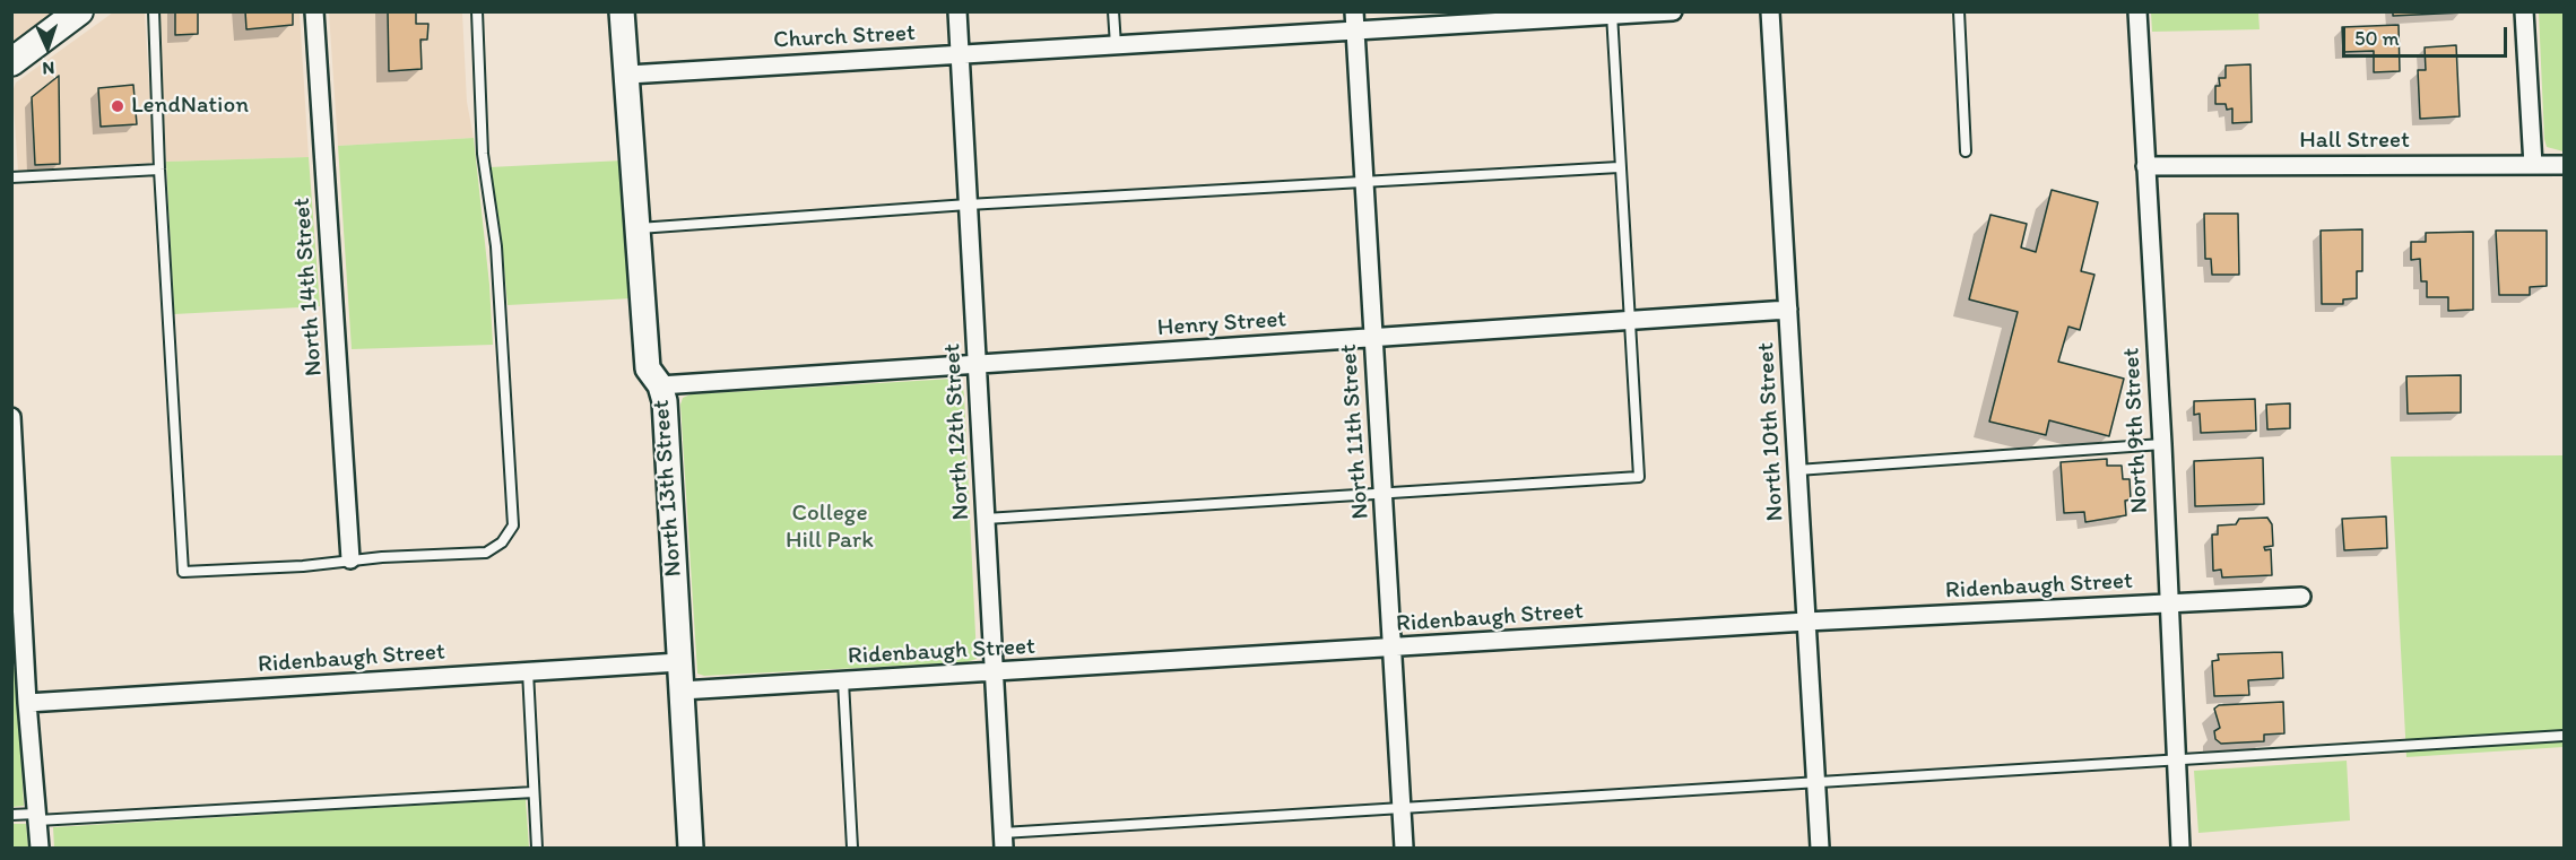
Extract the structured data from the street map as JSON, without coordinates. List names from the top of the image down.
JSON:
{
  "streets": {
    "street": [
      "Church Street",
      "Hall Street",
      "North 14th Street",
      "Henry Street",
      "North 9th Street",
      "North 12th Street",
      "North 11th Street",
      "North 10th Street",
      "North 13th Street",
      "Ridenbaugh Street"
    ]
  },
  "crossings": [
    ["Church Street", "North 12th Street"],
    ["Church Street", "North 11th Street"],
    ["Church Street", "North 13th Street"],
    ["Hall Street", "North 9th Street"],
    ["Henry Street", "North 12th Street"],
    ["Henry Street", "North 11th Street"],
    ["Henry Street", "North 10th Street"],
    ["Henry Street", "North 13th Street"],
    ["North 9th Street", "Ridenbaugh Street"],
    ["North 12th Street", "Ridenbaugh Street"],
    ["North 11th Street", "Ridenbaugh Street"],
    ["North 10th Street", "Ridenbaugh Street"],
    ["North 13th Street", "Ridenbaugh Street"]
  ],
  "parks": ["College Hill Park"],
  "places": ["LendNation"],
  "scale_bar": "50 m",
  "north": "bottom"
}
